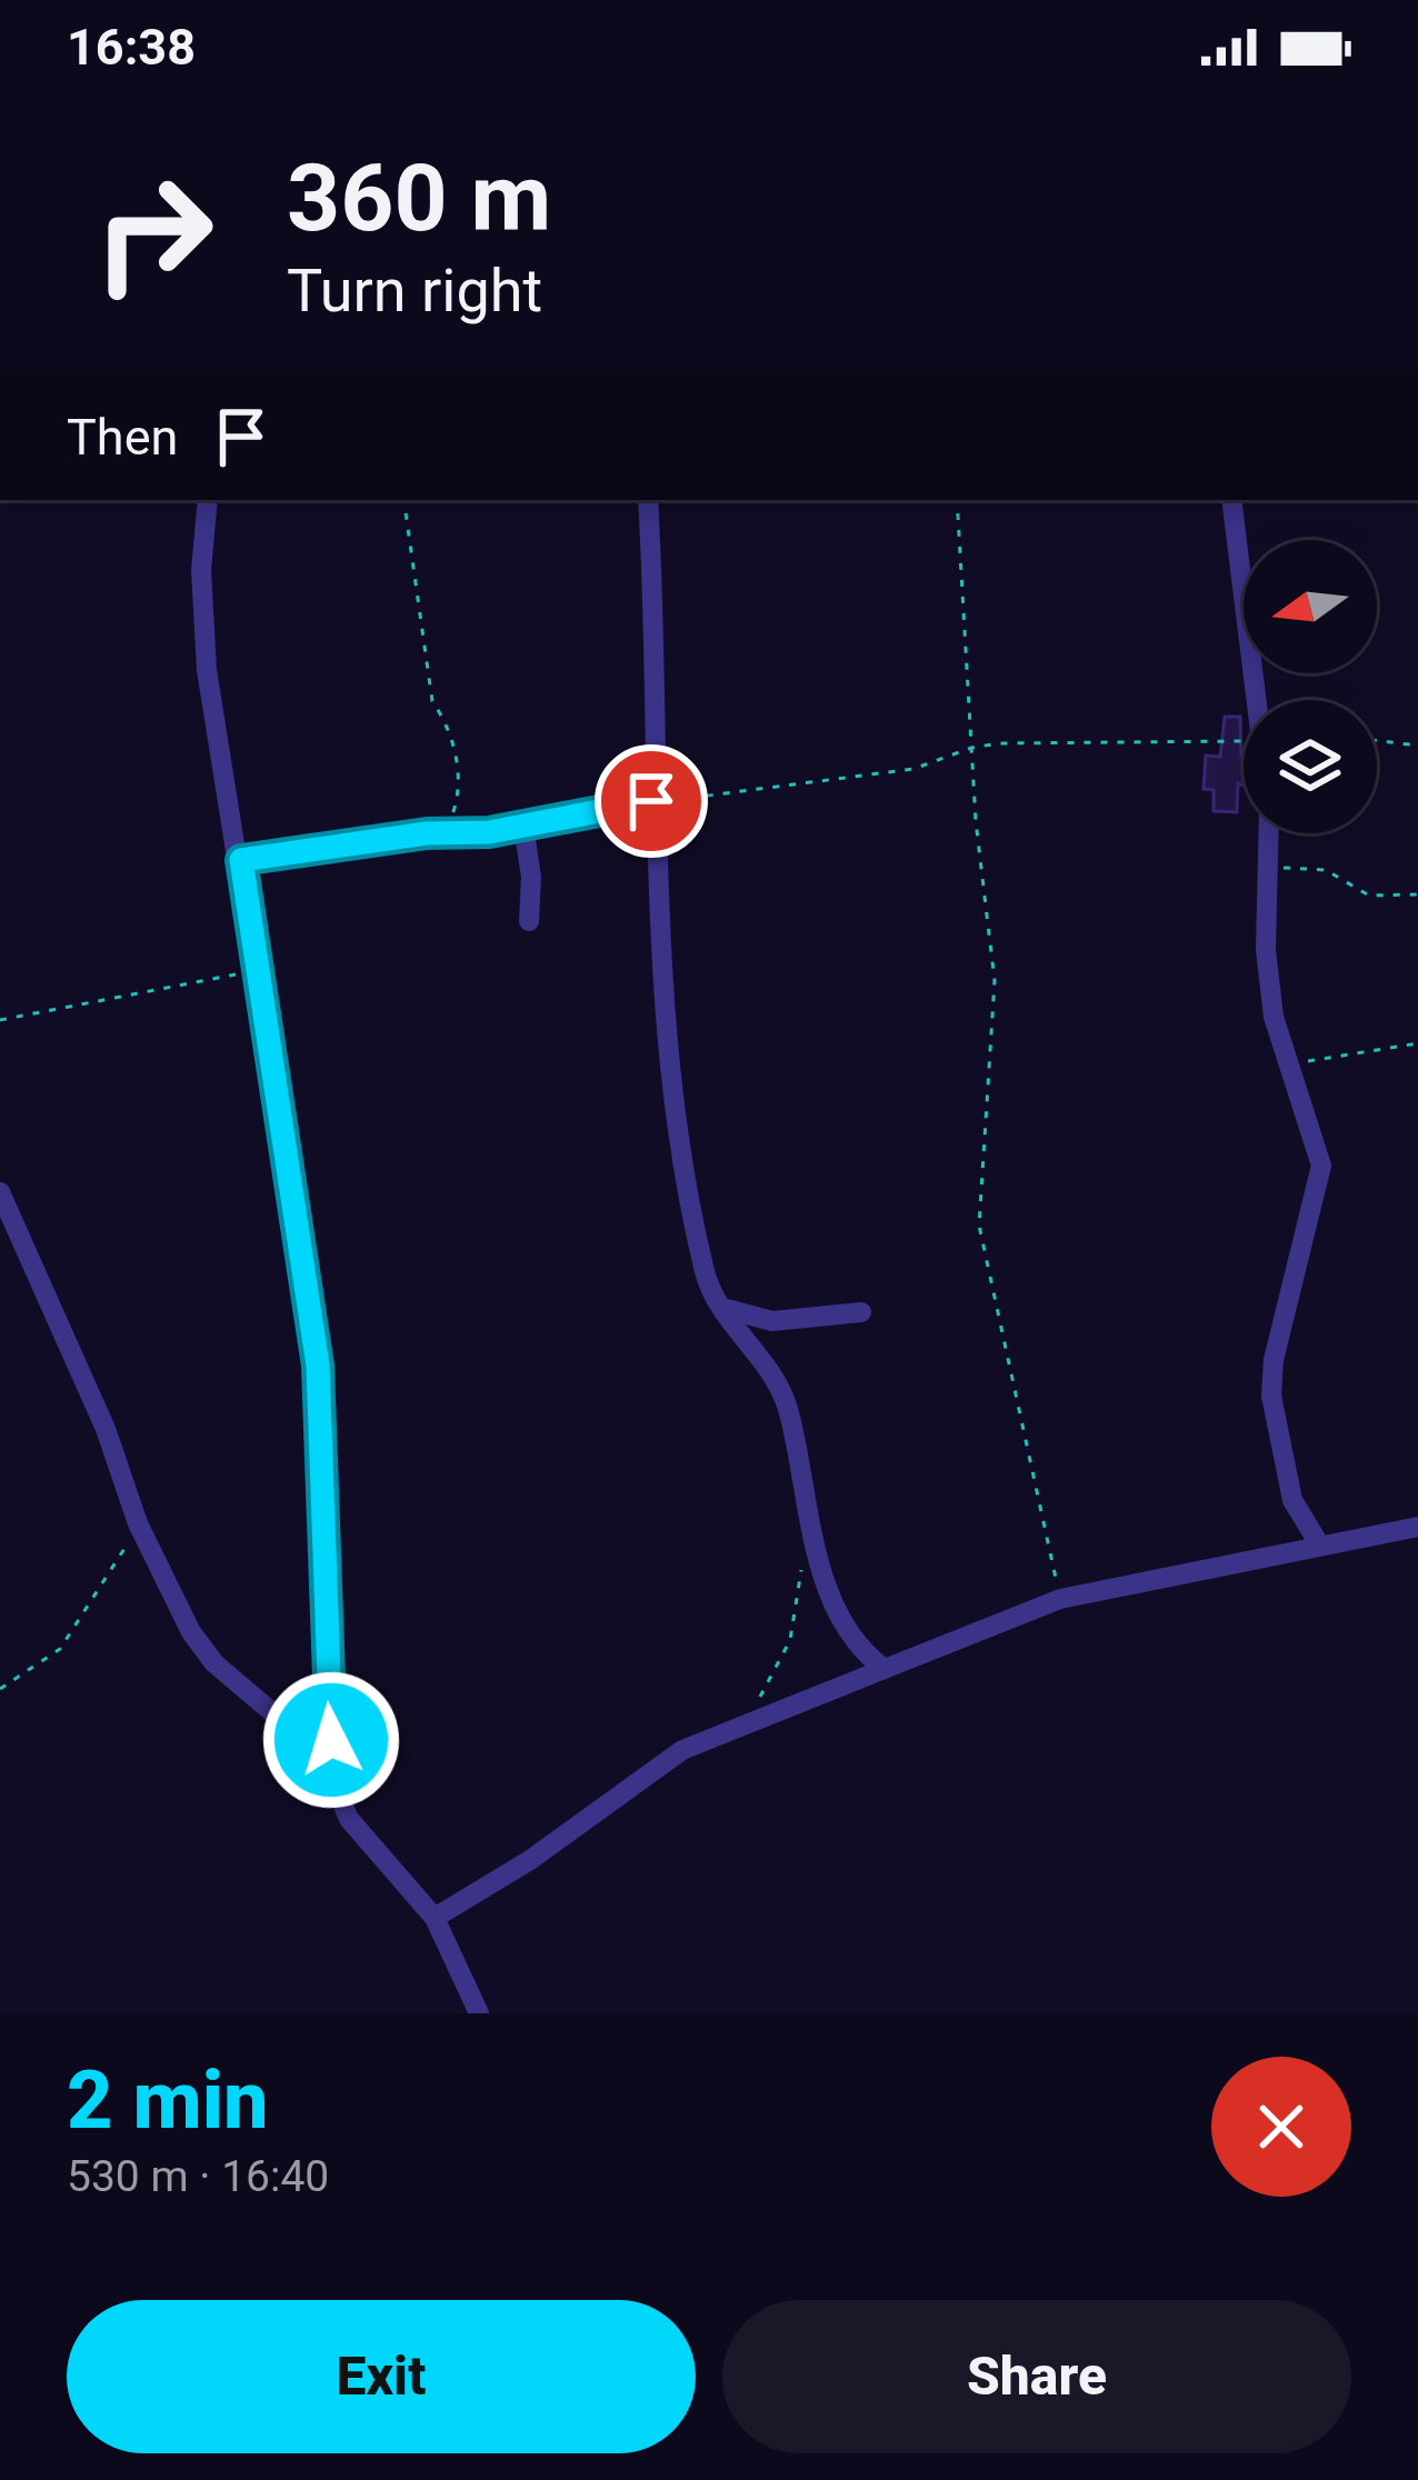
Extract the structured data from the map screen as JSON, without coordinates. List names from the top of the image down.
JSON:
{
  "north": "left",
  "page": {
    "status": "16:38",
    "turn": ["360 m", "Turn right"],
    "then": "Then",
    "heading": ["2 min", "530 m · 16:40"],
    "buttons": ["Exit", "Share"]
  }
}
